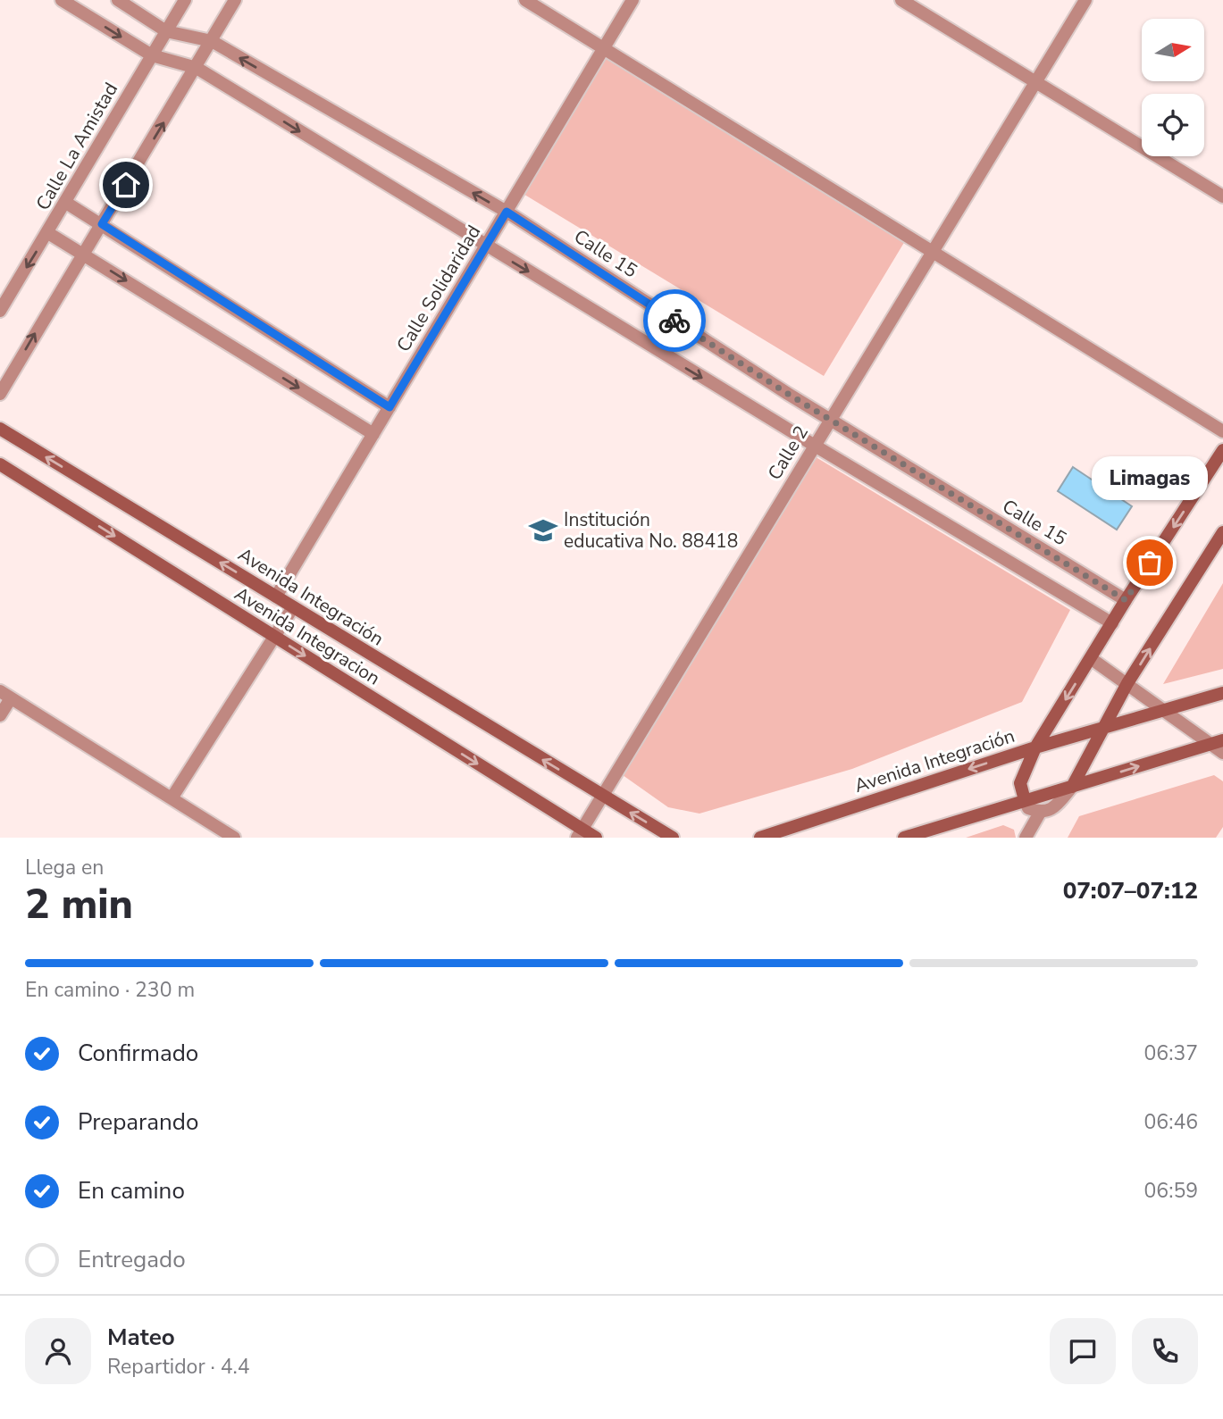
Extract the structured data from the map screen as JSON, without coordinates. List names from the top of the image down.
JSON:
{
  "streets": {
    "main road": ["Avenida Integración", "Avenida Integracion"],
    "street": [
      "Calle La Amistad",
      "Calle 15",
      "Calle Solidaridad",
      "Calle 2"
    ]
  },
  "crossings": [
    ["Calle La Amistad", "Calle 15"],
    ["Calle 15", "Calle Solidaridad"],
    ["Calle 15", "Calle 2"],
    ["Calle 15", "Avenida Integración"],
    ["Calle Solidaridad", "Avenida Integración"],
    ["Calle 2", "Avenida Integración"],
    ["Calle 2", "Avenida Integracion"]
  ],
  "one_way": ["Avenida Integración", "Avenida Integracion"],
  "places": {
    "school or university": ["Institución educativa No. 88418"],
    "other": ["Limagas"]
  },
  "north": "right",
  "page": {
    "bubble": "Limagas",
    "heading": ["2 min", "Llega en", "07:07–07:12"],
    "panel": ["Mateo", "Repartidor · 4.4"],
    "bar": "En camino · 230 m",
    "list": [
      ["Confirmado", "06:37"],
      ["Preparando", "06:46"],
      ["En camino", "06:59"],
      "Entregado"
    ]
  }
}
